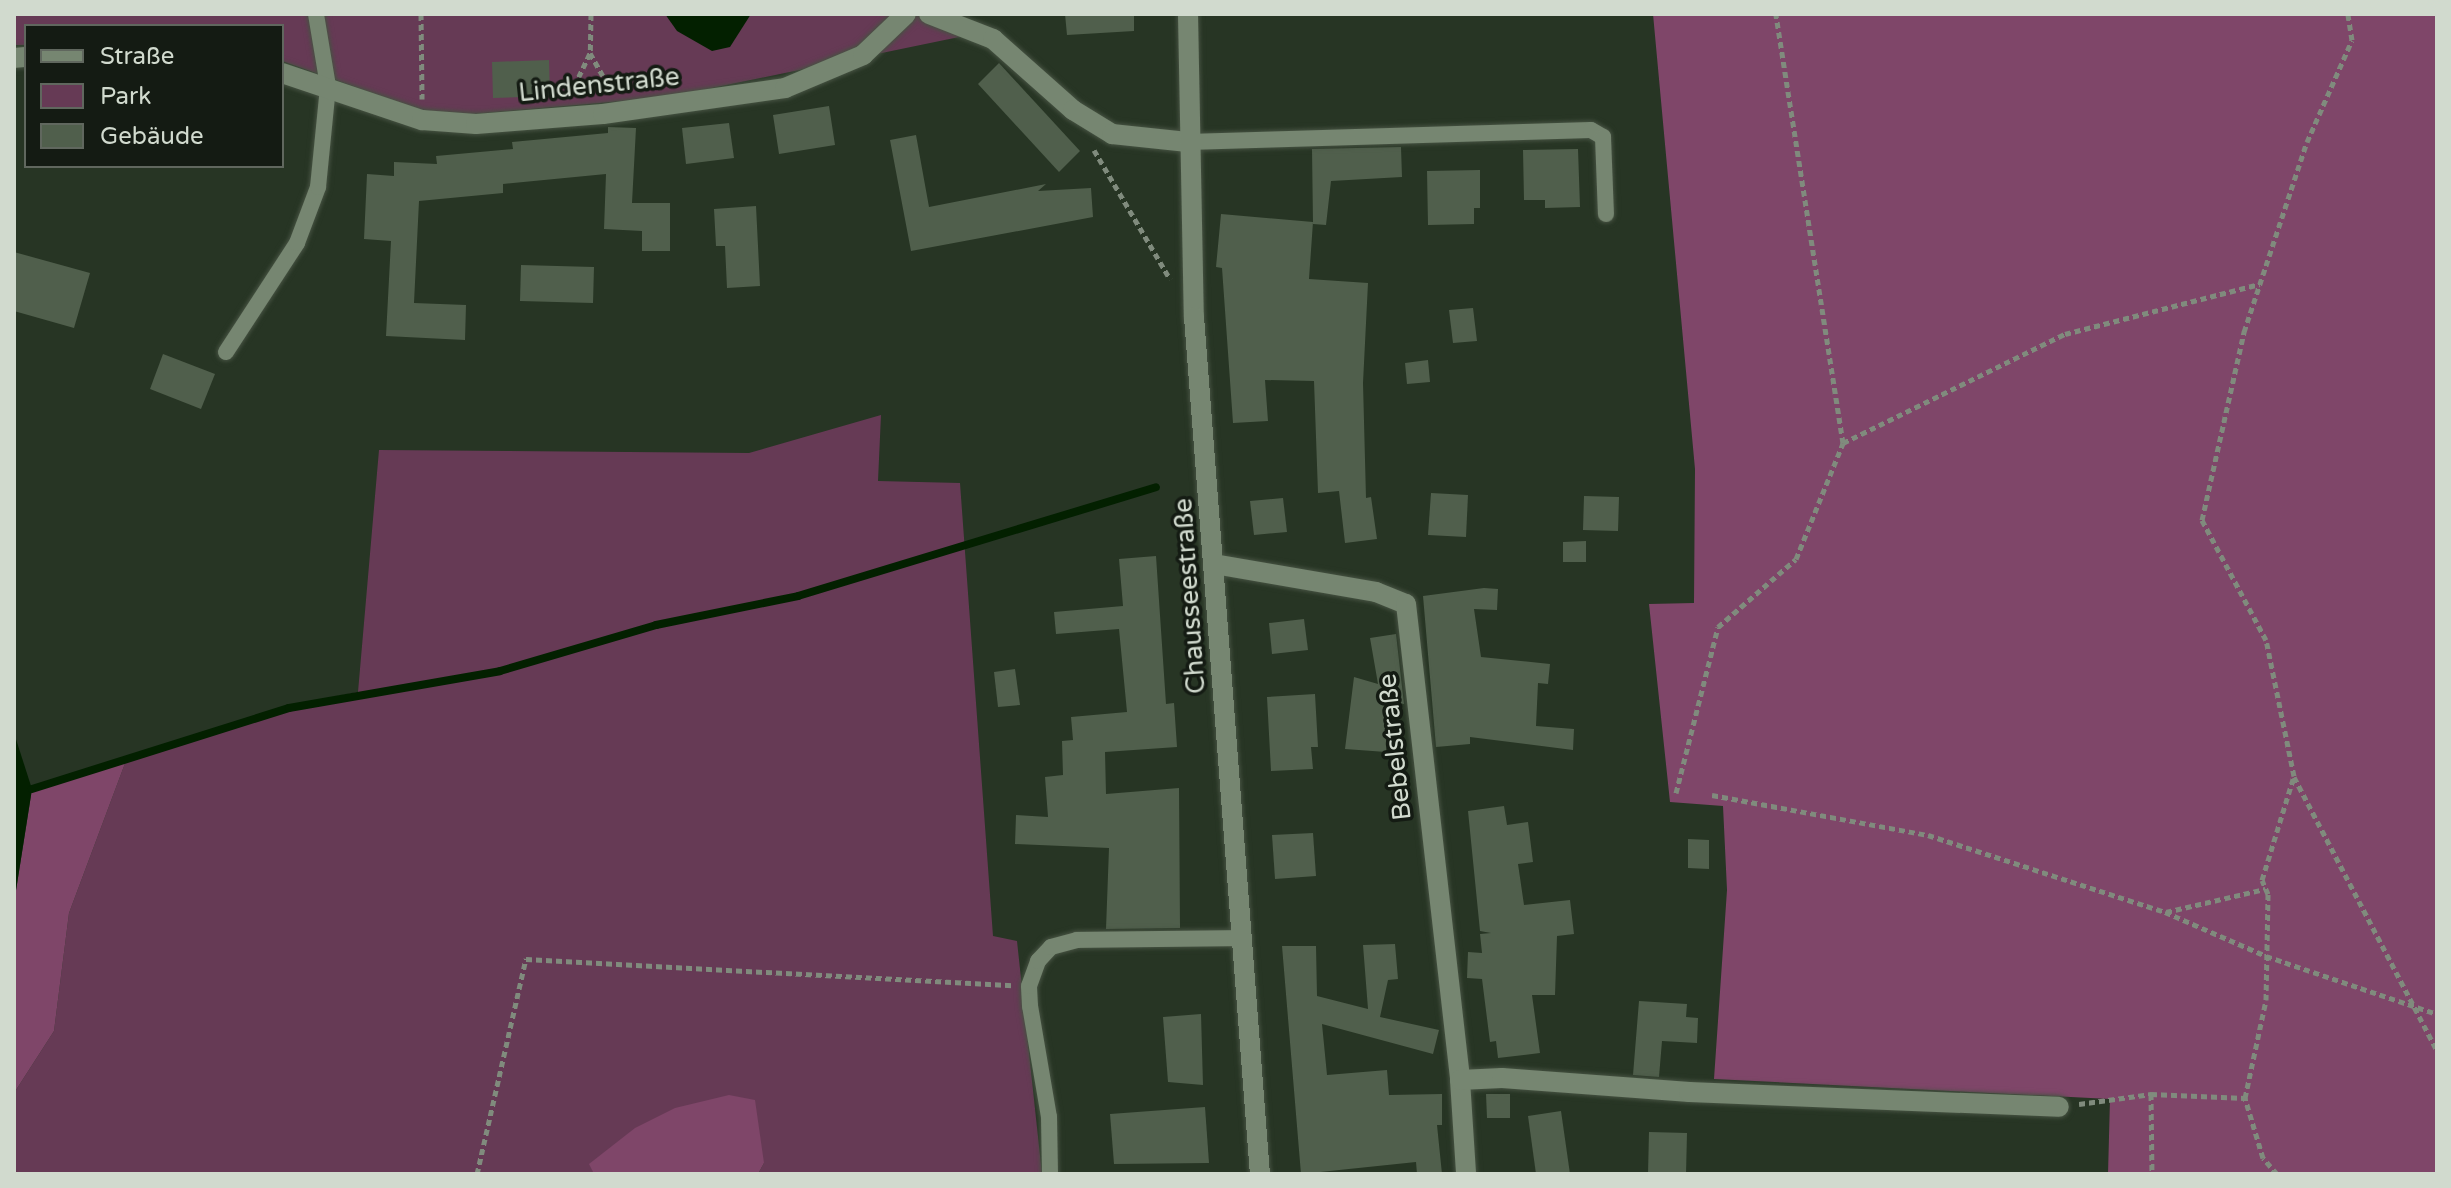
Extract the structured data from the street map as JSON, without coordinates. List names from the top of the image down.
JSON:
{
  "streets": {
    "street": ["Lindenstraße", "Chausseestraße", "Bebelstraße"]
  },
  "crossings": [
    ["Chausseestraße", "Bebelstraße"]
  ],
  "legend": ["Straße", "Park", "Gebäude"]
}
